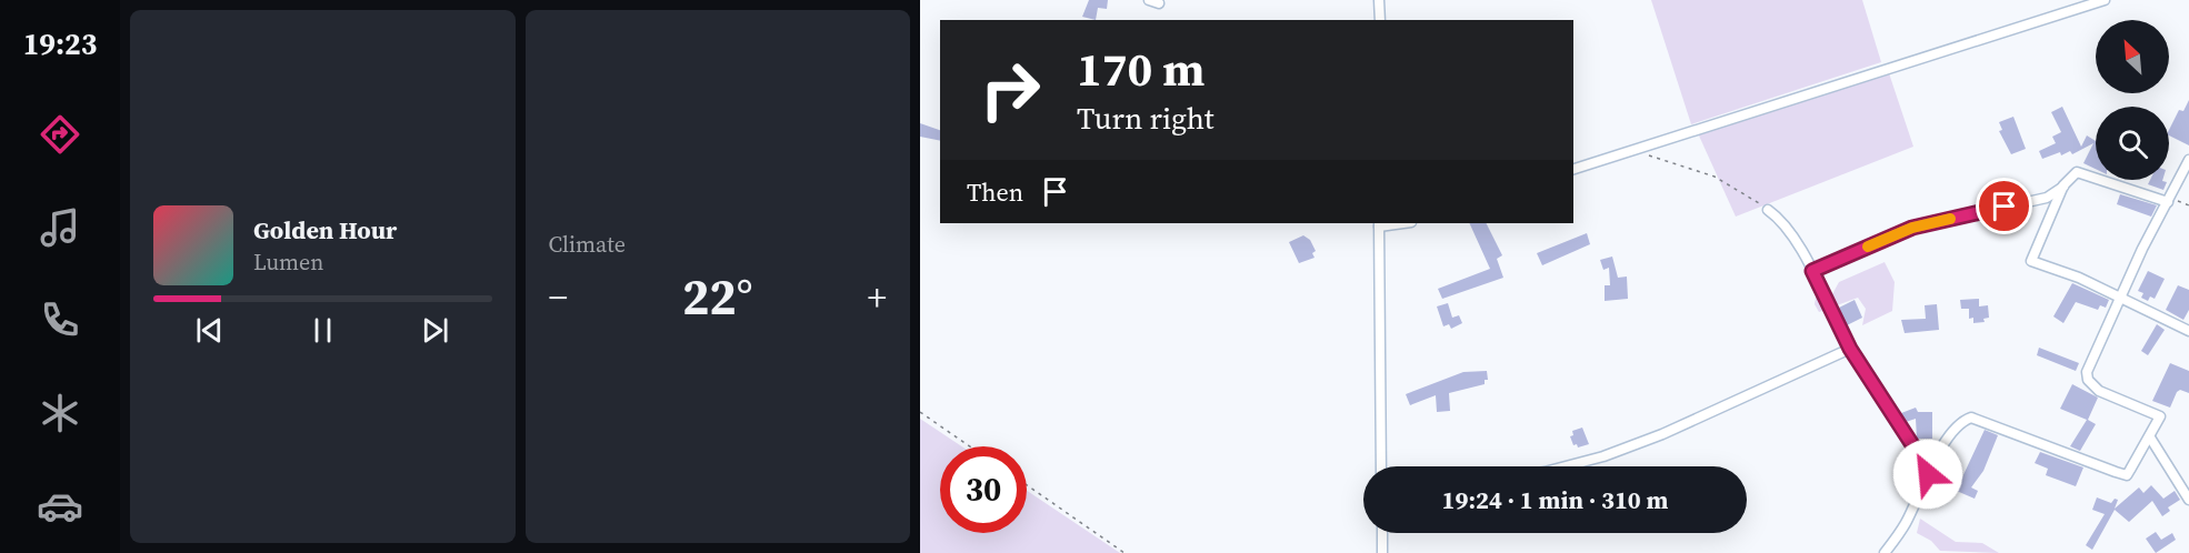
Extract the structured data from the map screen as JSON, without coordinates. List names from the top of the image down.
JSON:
{
  "north": "top left",
  "page": {
    "tabs": "19:23",
    "tile": "Climate",
    "turn": ["170 m", "Turn right"],
    "then": "Then",
    "song": ["Golden Hour", "Lumen"],
    "heat": ["−", "22°", "+"],
    "limit": "30",
    "trip": "19:24 · 1 min · 310 m"
  }
}
